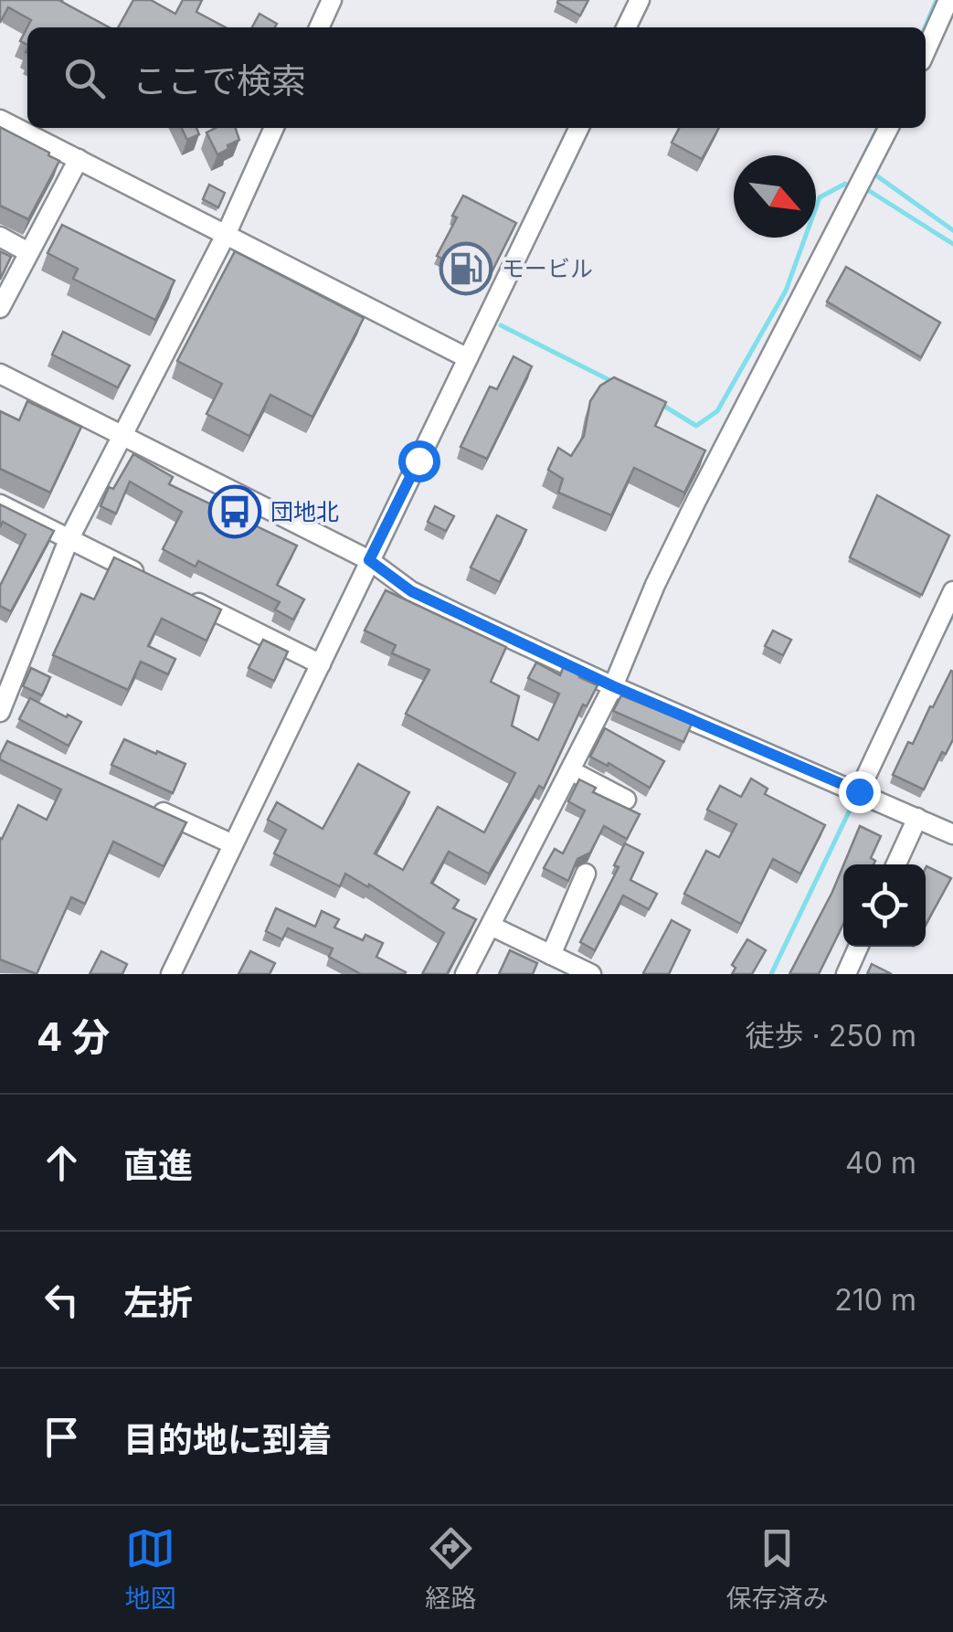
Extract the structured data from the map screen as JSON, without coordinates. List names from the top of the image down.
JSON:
{
  "places": {
    "fuel station": ["モービル"],
    "bus stop": ["団地北"]
  },
  "north": "bottom right",
  "page": {
    "search": "ここで検索",
    "heading": ["4 分", "徒歩 · 250 m"],
    "list": [
      ["直進", "40 m"],
      ["左折", "210 m"],
      "目的地に到着"
    ],
    "nav": ["地図", "経路", "保存済み"]
  }
}
